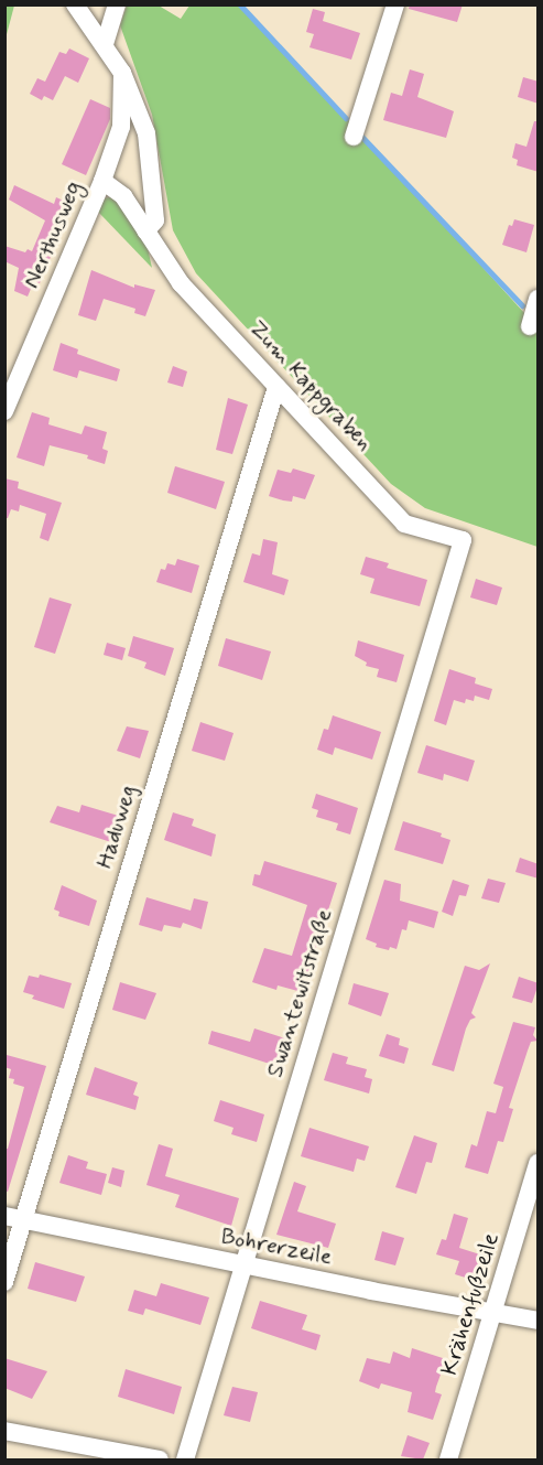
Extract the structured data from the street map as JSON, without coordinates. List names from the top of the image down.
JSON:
{
  "streets": {
    "street": [
      "Nerthusweg",
      "Zum Kappgraben",
      "Haduweg",
      "Swantewitstraße",
      "Bohrerzeile",
      "Krähenfußzeile"
    ]
  },
  "crossings": [
    ["Nerthusweg", "Zum Kappgraben"],
    ["Zum Kappgraben", "Haduweg"],
    ["Zum Kappgraben", "Swantewitstraße"],
    ["Haduweg", "Bohrerzeile"],
    ["Swantewitstraße", "Bohrerzeile"],
    ["Bohrerzeile", "Krähenfußzeile"]
  ]
}
